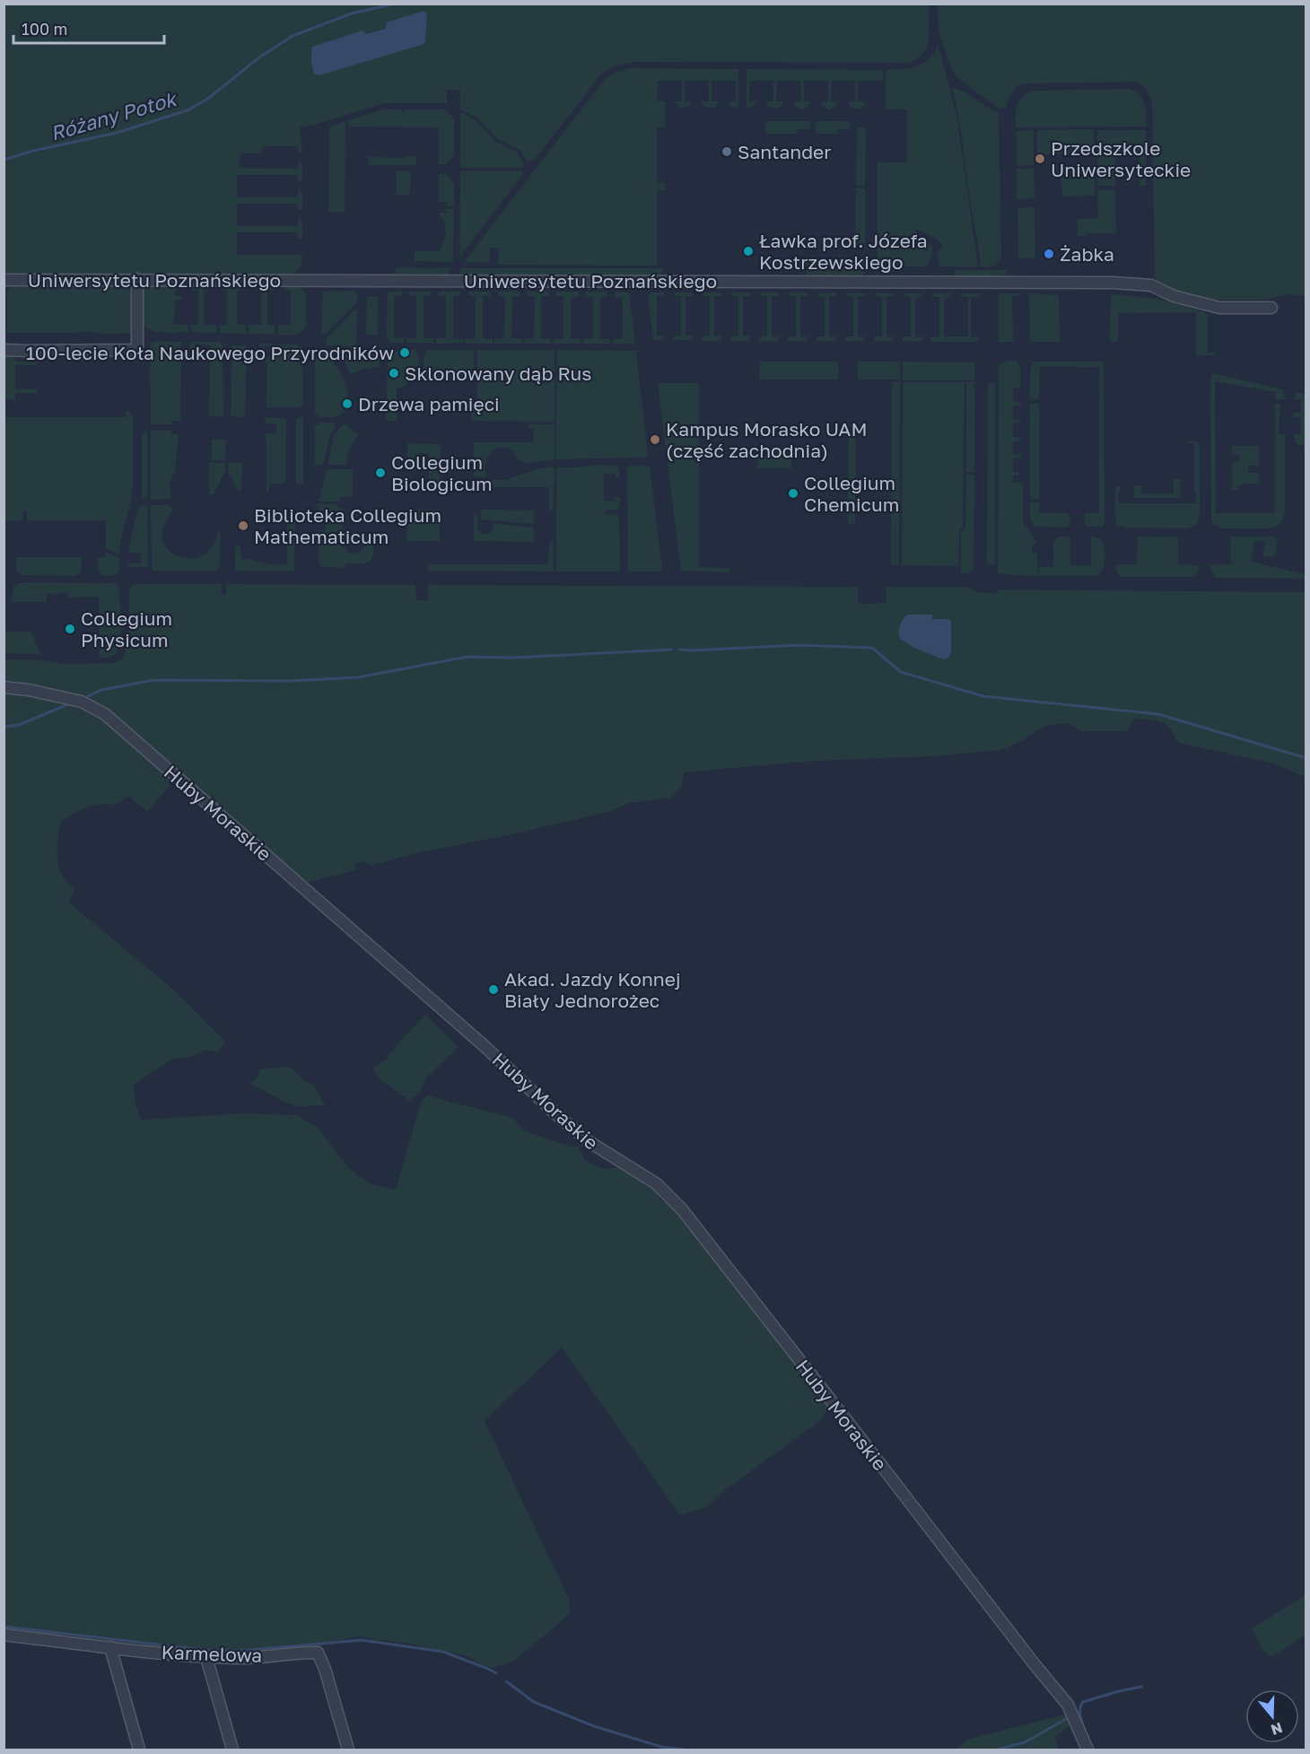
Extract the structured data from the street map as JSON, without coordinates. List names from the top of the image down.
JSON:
{
  "streets": {
    "street": ["Uniwersytetu Poznańskiego", "Huby Moraskie", "Karmelowa"]
  },
  "water": ["Różany Potok"],
  "places": [
    "Santander",
    "Przedszkole Uniwersyteckie",
    "Ławka prof. Józefa Kostrzewskiego",
    "Żabka",
    "100-lecie Koła Naukowego Przyrodników",
    "Sklonowany dąb Rus",
    "Drzewa pamięci",
    "Kampus Morasko UAM (część zachodnia)",
    "Collegium Biologicum",
    "Collegium Chemicum",
    "Biblioteka Collegium Mathematicum",
    "Collegium Physicum",
    "Akad. Jazdy Konnej Biały Jednorożec"
  ],
  "scale_bar": "100 m",
  "north": "bottom"
}
